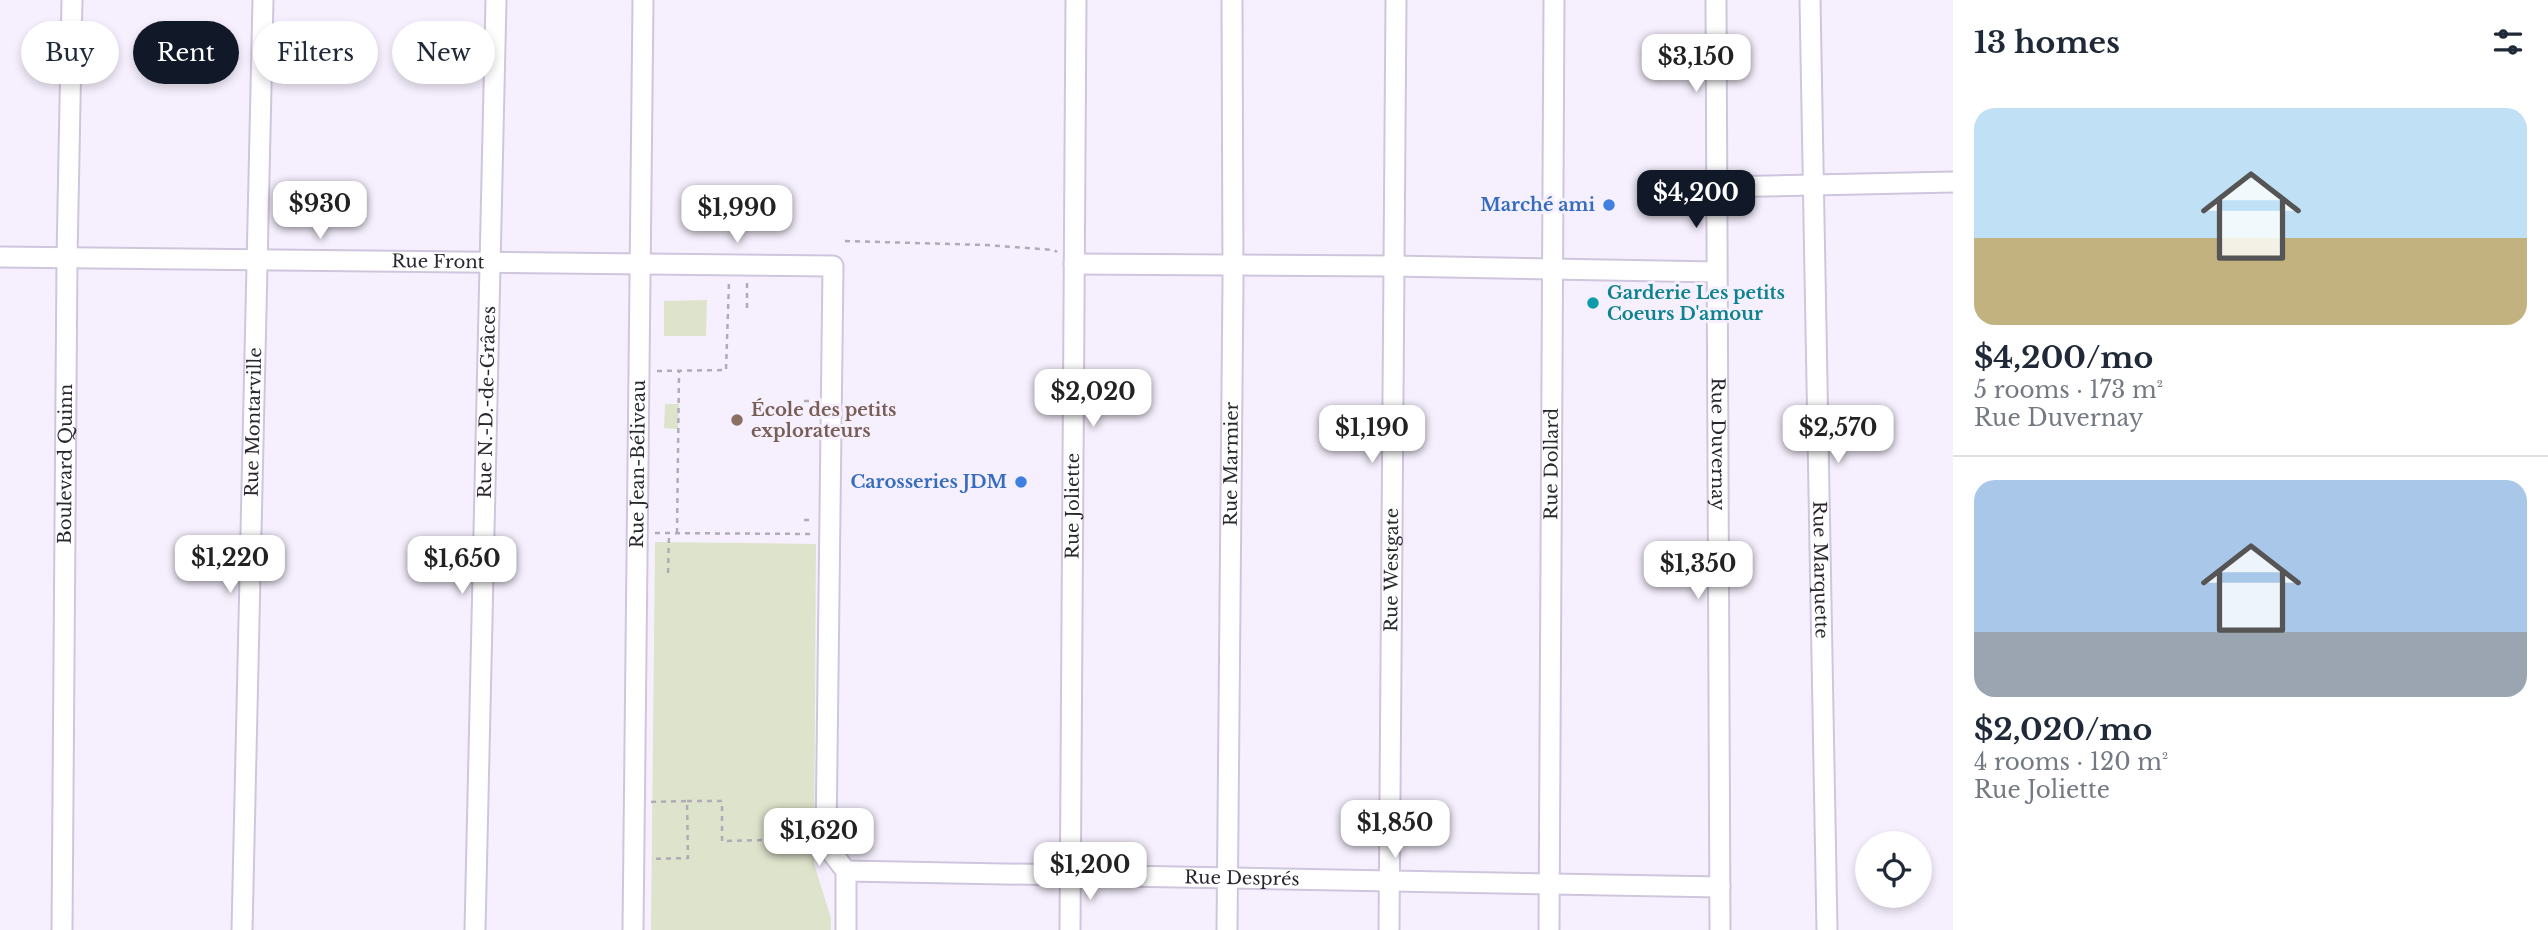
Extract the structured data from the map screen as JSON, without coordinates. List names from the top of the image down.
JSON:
{
  "streets": {
    "street": [
      "Rue Front",
      "Rue N.-D.-de-Grâces",
      "Rue Montarville",
      "Rue Duvernay",
      "Boulevard Quinn",
      "Rue Jean-Béliveau",
      "Rue Marmier",
      "Rue Dollard",
      "Rue Joliette",
      "Rue Westgate",
      "Rue Marquette",
      "Rue Després"
    ]
  },
  "crossings": [
    ["Rue Front", "Rue N.-D.-de-Grâces"],
    ["Rue Front", "Rue Montarville"],
    ["Rue Front", "Boulevard Quinn"],
    ["Rue Front", "Rue Jean-Béliveau"],
    ["Rue Front", "Rue Després"],
    ["Rue Duvernay", "Rue Després"],
    ["Rue Marmier", "Rue Després"],
    ["Rue Dollard", "Rue Després"],
    ["Rue Joliette", "Rue Després"],
    ["Rue Westgate", "Rue Després"]
  ],
  "places": [
    "Marché ami",
    "Garderie Les petits Coeurs D'amour",
    "École des petits explorateurs",
    "Carosseries JDM"
  ],
  "page": {
    "heading": "13 homes",
    "chip": [
      "Buy",
      "Rent",
      "Filters",
      "New"
    ],
    "price": [
      "$3,150",
      "$4,200",
      "$930",
      "$1,990",
      "$2,020",
      "$1,190",
      "$2,570",
      "$1,220",
      "$1,650",
      "$1,350",
      "$1,850",
      "$1,620",
      "$1,200"
    ],
    "list": [
      {
        "name": "$4,200/mo",
        "note": "5 rooms · 173 m² · Rue Duvernay"
      },
      {
        "name": "$2,020/mo",
        "note": "4 rooms · 120 m² · Rue Joliette"
      }
    ]
  }
}
